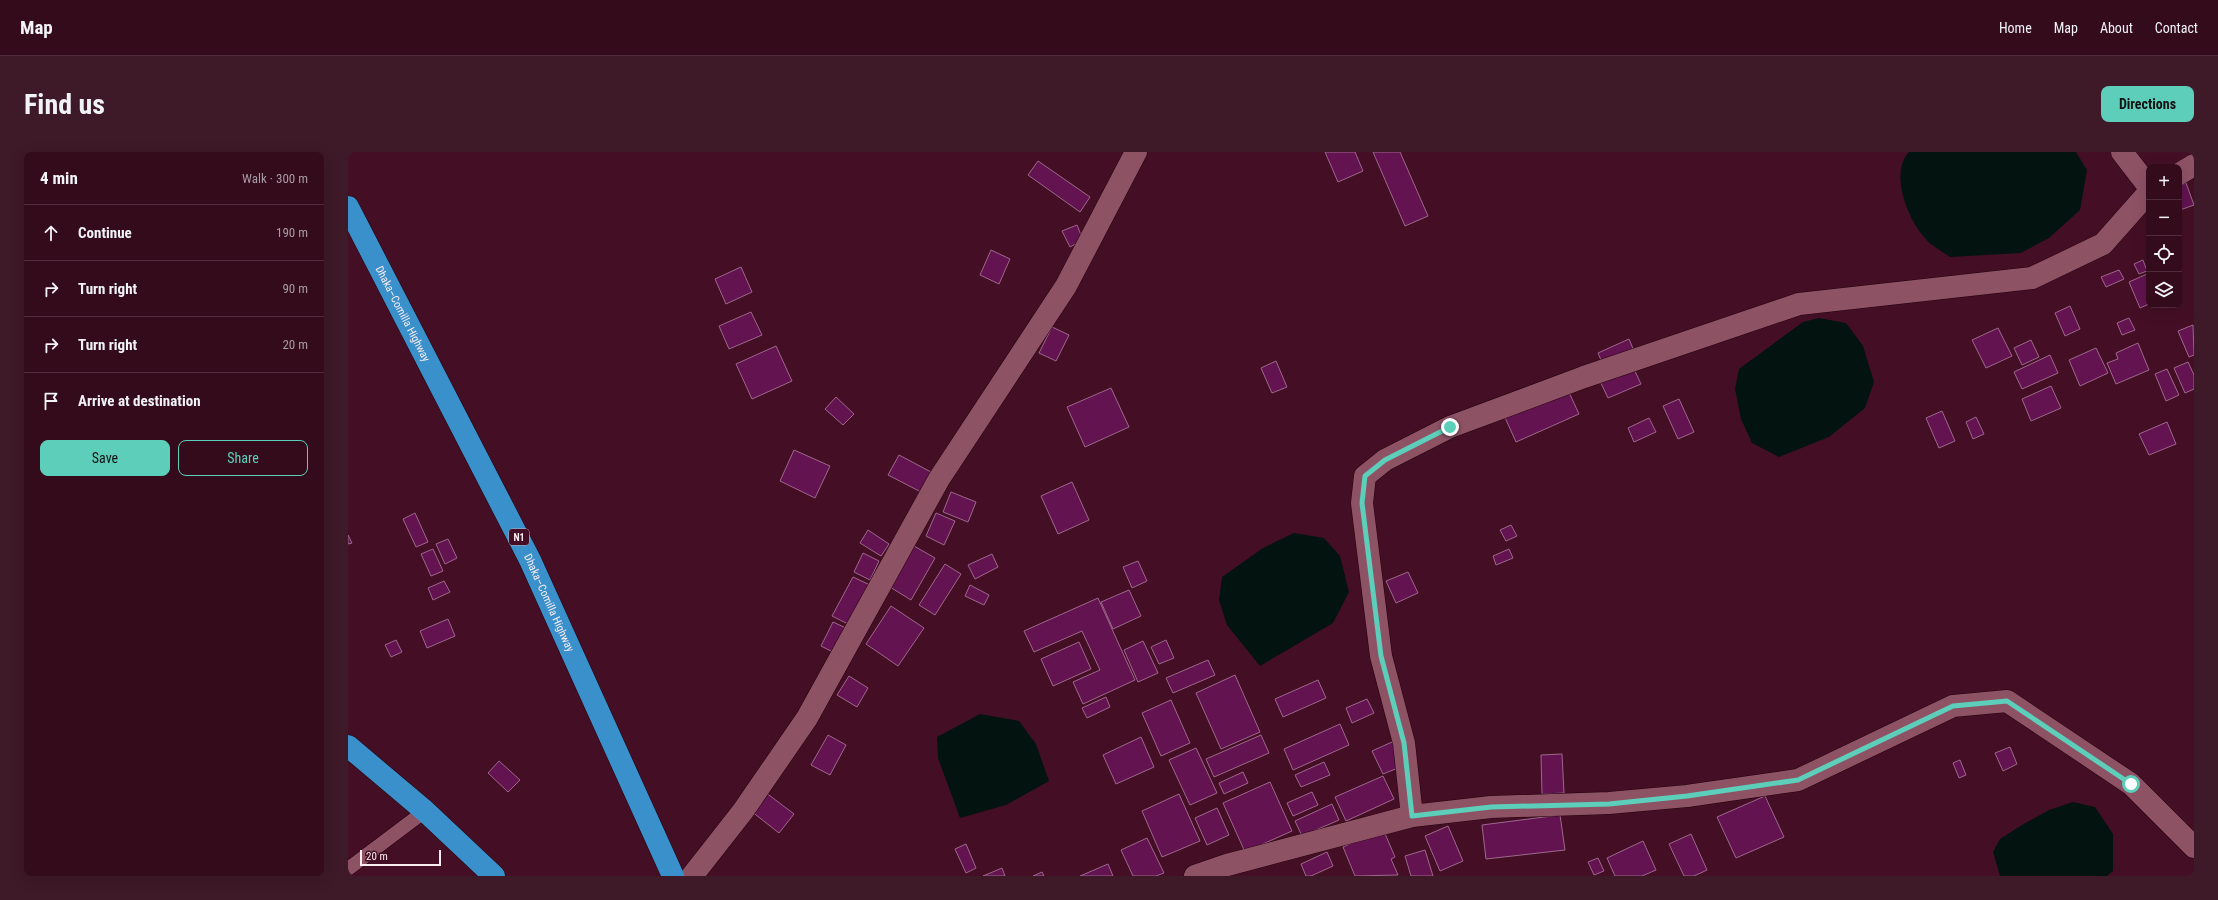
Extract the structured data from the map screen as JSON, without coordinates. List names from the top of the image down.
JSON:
{
  "streets": {
    "highway": ["Dhaka–Comilla Highway", "N1"]
  },
  "scale_bar": "20 m",
  "page": {
    "header": "Map",
    "nav": [
      "Home",
      "Map",
      "About",
      "Contact"
    ],
    "buttons": [
      "Directions",
      ["Save", "Share"]
    ],
    "title": "Find us",
    "heading": ["4 min", "Walk · 300 m"],
    "map_buttons": ["+", "−"],
    "list": [
      ["Continue", "190 m"],
      ["Turn right", "90 m"],
      ["Turn right", "20 m"],
      "Arrive at destination"
    ],
    "scale": "20 m"
  }
}
